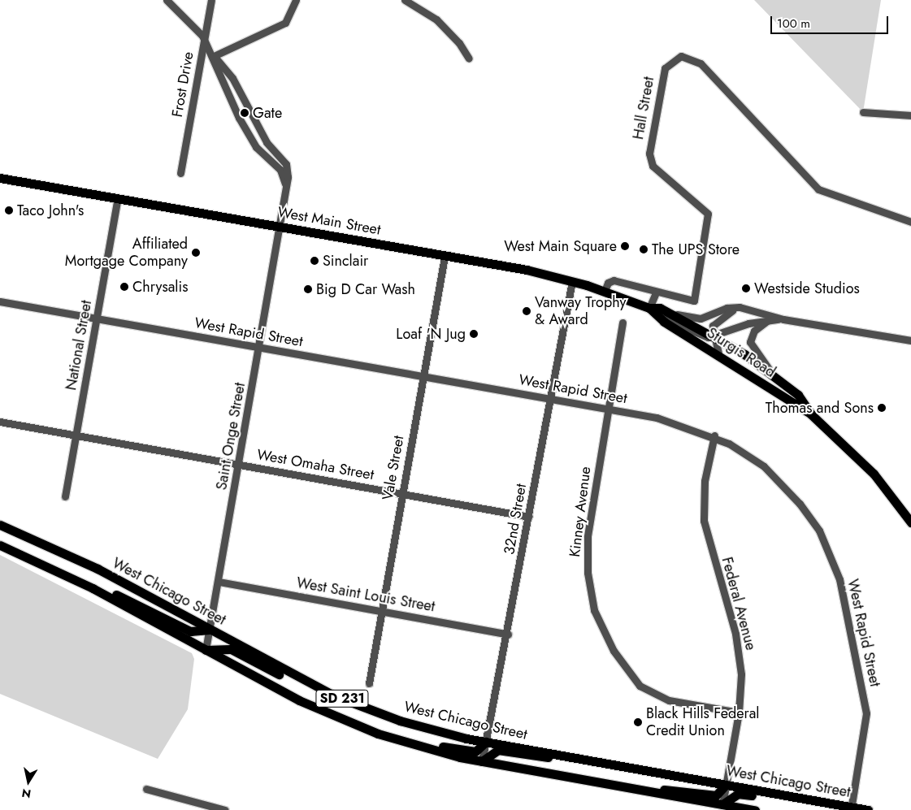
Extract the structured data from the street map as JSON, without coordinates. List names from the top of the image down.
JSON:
{
  "streets": {
    "main road": [
      "West Main Street",
      "Sturgis Road",
      "West Chicago Street",
      "SD 231"
    ],
    "street": [
      "Frost Drive",
      "Hall Street",
      "West Rapid Street",
      "National Street",
      "Saint Onge Street",
      "West Omaha Street",
      "Vale Street",
      "Kinney Avenue",
      "32nd Street",
      "West Saint Louis Street",
      "Federal Avenue"
    ]
  },
  "crossings": [
    ["Hall Street", "West Main Street"],
    ["West Main Street", "National Street"],
    ["West Main Street", "Sturgis Road"],
    ["West Main Street", "Saint Onge Street"],
    ["West Main Street", "Vale Street"],
    ["West Main Street", "32nd Street"],
    ["West Rapid Street", "National Street"],
    ["West Rapid Street", "Saint Onge Street"],
    ["West Rapid Street", "Vale Street"],
    ["West Rapid Street", "Kinney Avenue"],
    ["West Rapid Street", "32nd Street"],
    ["West Rapid Street", "West Chicago Street"],
    ["West Rapid Street", "Federal Avenue"],
    ["National Street", "West Omaha Street"],
    ["Saint Onge Street", "West Omaha Street"],
    ["Saint Onge Street", "West Chicago Street"],
    ["Saint Onge Street", "West Saint Louis Street"],
    ["Saint Onge Street", "SD 231"],
    ["West Omaha Street", "Vale Street"],
    ["West Omaha Street", "32nd Street"],
    ["Vale Street", "West Saint Louis Street"],
    ["Kinney Avenue", "Federal Avenue"],
    ["32nd Street", "West Chicago Street"],
    ["32nd Street", "West Saint Louis Street"],
    ["32nd Street", "SD 231"],
    ["West Chicago Street", "Federal Avenue"],
    ["Federal Avenue", "SD 231"]
  ],
  "places": [
    "Gate",
    "Taco John's",
    "West Main Square",
    "The UPS Store",
    "Affiliated Mortgage Company",
    "Sinclair",
    "Chrysalis",
    "Westside Studios",
    "Big D Car Wash",
    "Vanway Trophy & Award",
    "Loaf 'N Jug",
    "Thomas and Sons",
    "Black Hills Federal Credit Union"
  ],
  "scale_bar": "100 m",
  "north": "bottom"
}
